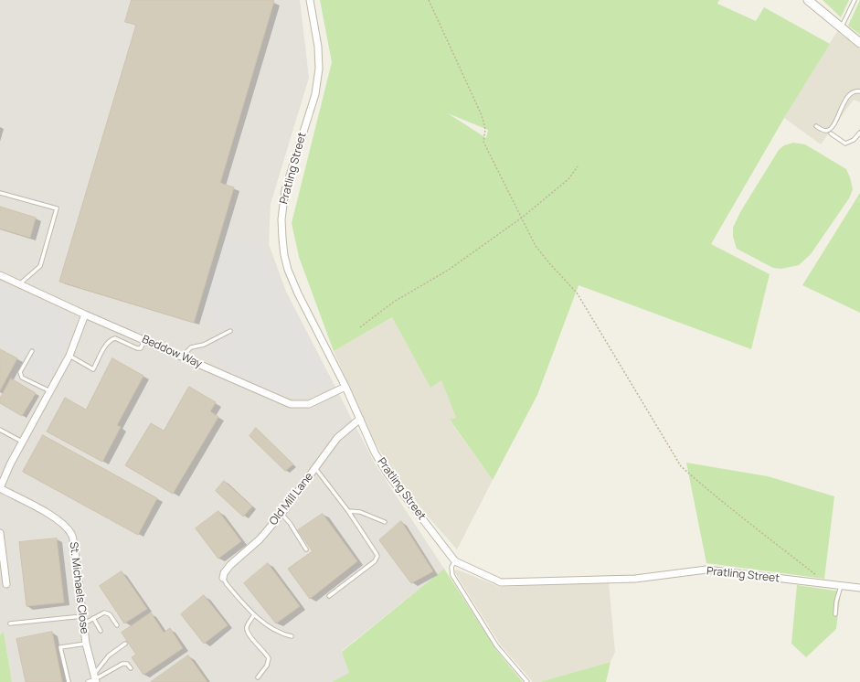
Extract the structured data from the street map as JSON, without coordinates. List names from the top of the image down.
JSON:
{
  "streets": {
    "street": [
      "Pratling Street",
      "Beddow Way",
      "Old Mill Lane",
      "St. Michaels Close"
    ]
  },
  "crossings": [
    ["Pratling Street", "Beddow Way"],
    ["Pratling Street", "Old Mill Lane"],
    ["Beddow Way", "St. Michaels Close"]
  ]
}
